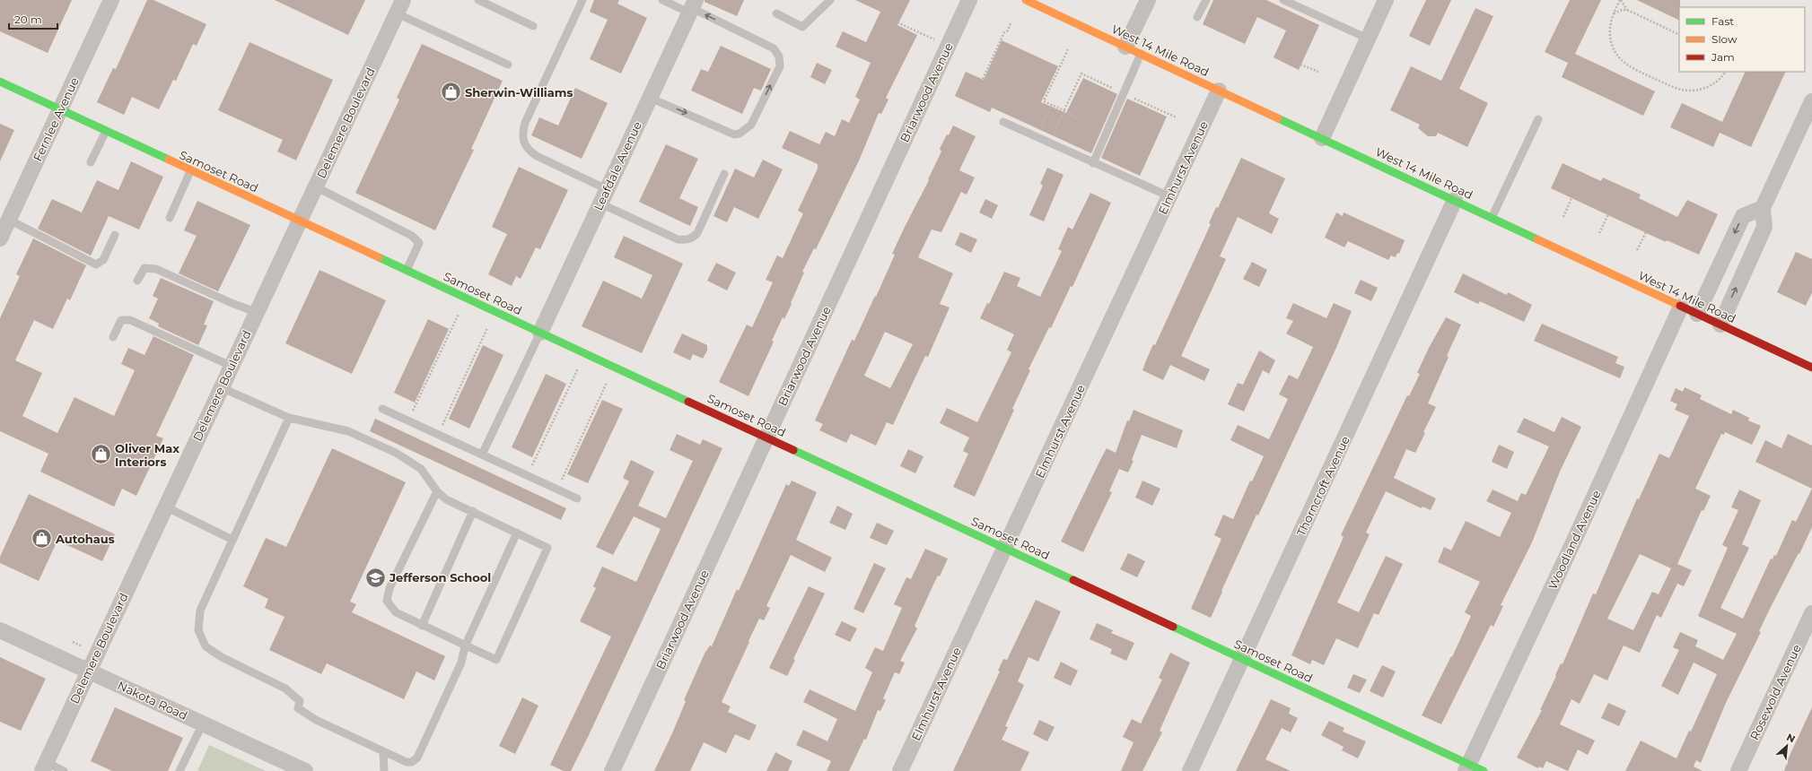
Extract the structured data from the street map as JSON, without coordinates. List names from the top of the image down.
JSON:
{
  "streets": {
    "street": [
      "West 14 Mile Road",
      "Briarwood Avenue",
      "Fernlee Avenue",
      "Delemere Boulevard",
      "Leafdale Avenue",
      "Elmhurst Avenue",
      "Samoset Road",
      "Thorncroft Avenue",
      "Woodland Avenue",
      "Rosewold Avenue",
      "Nakota Road"
    ]
  },
  "crossings": [
    ["West 14 Mile Road", "Elmhurst Avenue"],
    ["West 14 Mile Road", "Thorncroft Avenue"],
    ["West 14 Mile Road", "Woodland Avenue"],
    ["Briarwood Avenue", "Samoset Road"],
    ["Fernlee Avenue", "Samoset Road"],
    ["Delemere Boulevard", "Samoset Road"],
    ["Delemere Boulevard", "Nakota Road"],
    ["Leafdale Avenue", "Samoset Road"],
    ["Elmhurst Avenue", "Samoset Road"],
    ["Samoset Road", "Thorncroft Avenue"],
    ["Samoset Road", "Woodland Avenue"]
  ],
  "places": {
    "shop": ["Sherwin-Williams", "Oliver Max Interiors", "Autohaus"],
    "school or university": ["Jefferson School"]
  },
  "legend": ["Fast", "Slow", "Jam"],
  "scale_bar": "20 m",
  "north": "top right"
}
